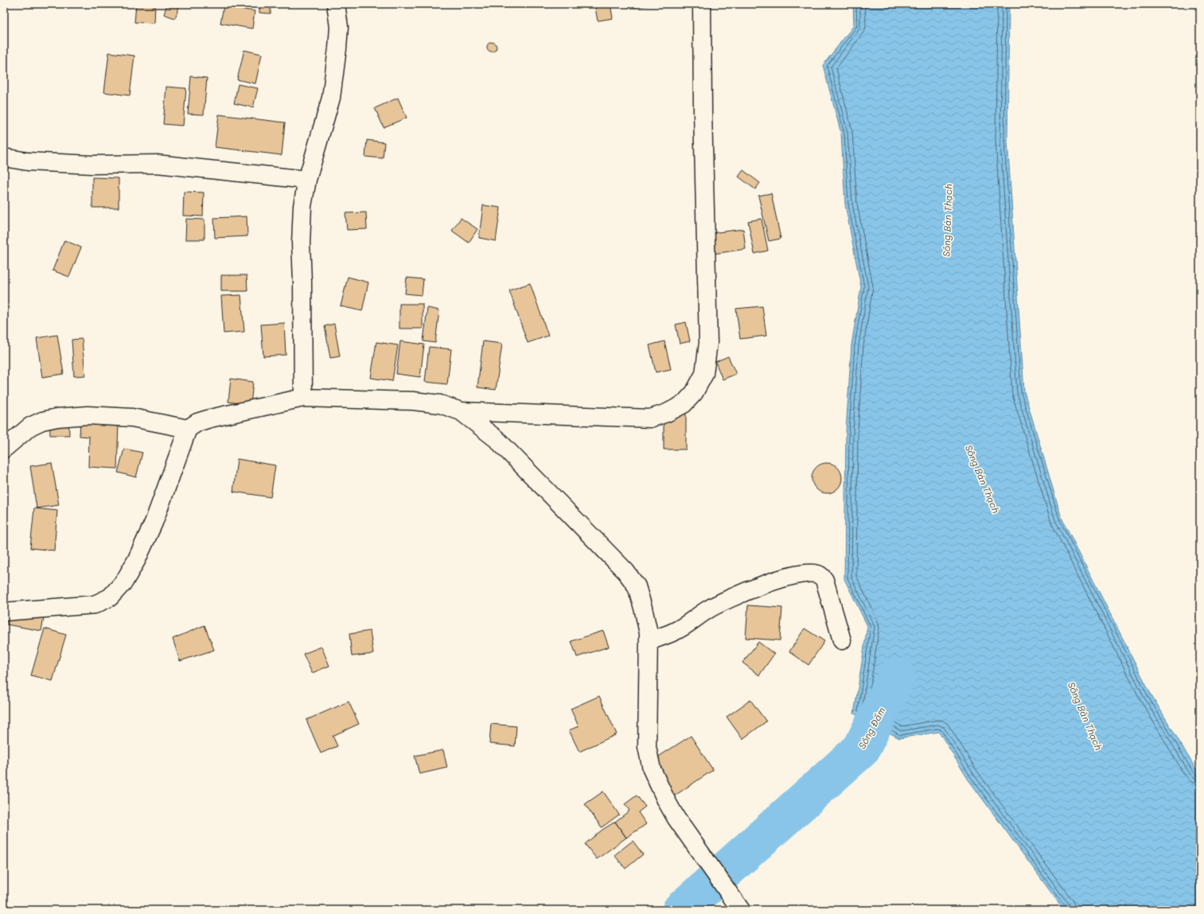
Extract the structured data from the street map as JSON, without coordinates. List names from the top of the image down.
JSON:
{
  "water": ["Sông Bàn Thạch", "Sông Đầm"]
}
